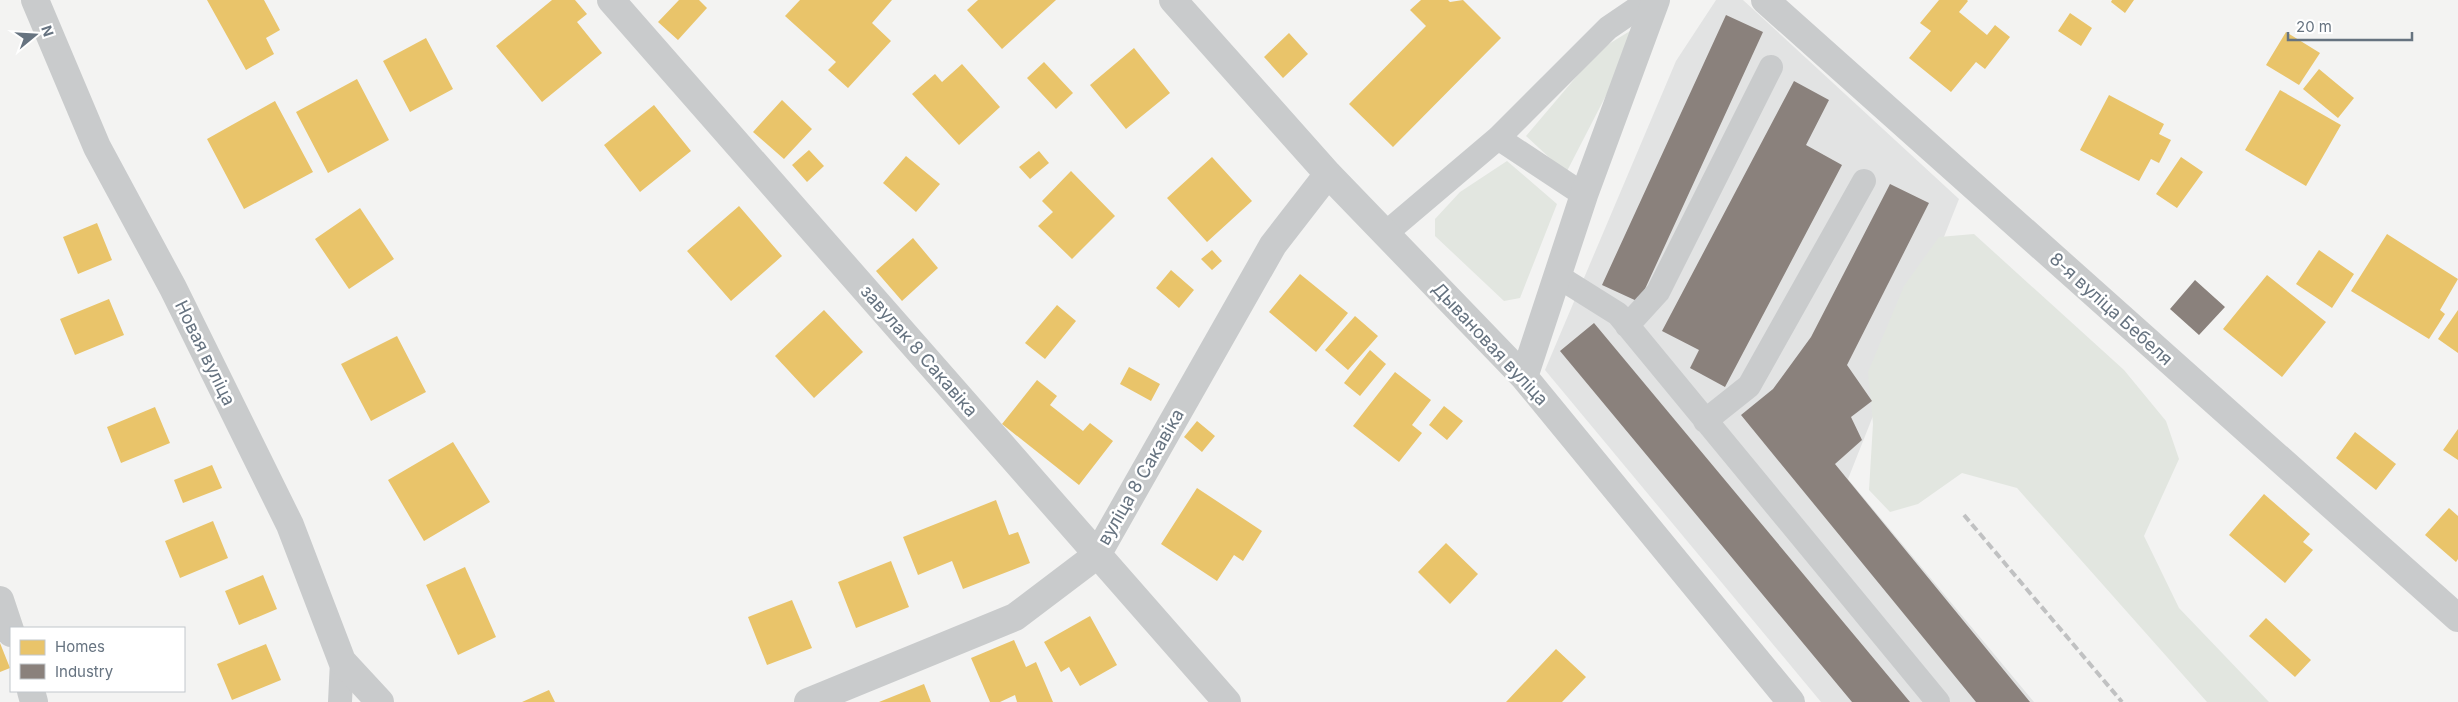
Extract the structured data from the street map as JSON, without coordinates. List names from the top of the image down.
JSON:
{
  "streets": {
    "street": [
      "8-я вуліца Бебеля",
      "Дывановая вуліца",
      "завулак 8 Сакавіка",
      "Новая вуліца",
      "вуліца 8 Сакавіка"
    ]
  },
  "crossings": [
    ["Дывановая вуліца", "вуліца 8 Сакавіка"],
    ["завулак 8 Сакавіка", "вуліца 8 Сакавіка"]
  ],
  "legend": ["Homes", "Industry"],
  "scale_bar": "20 m",
  "north": "right"
}
